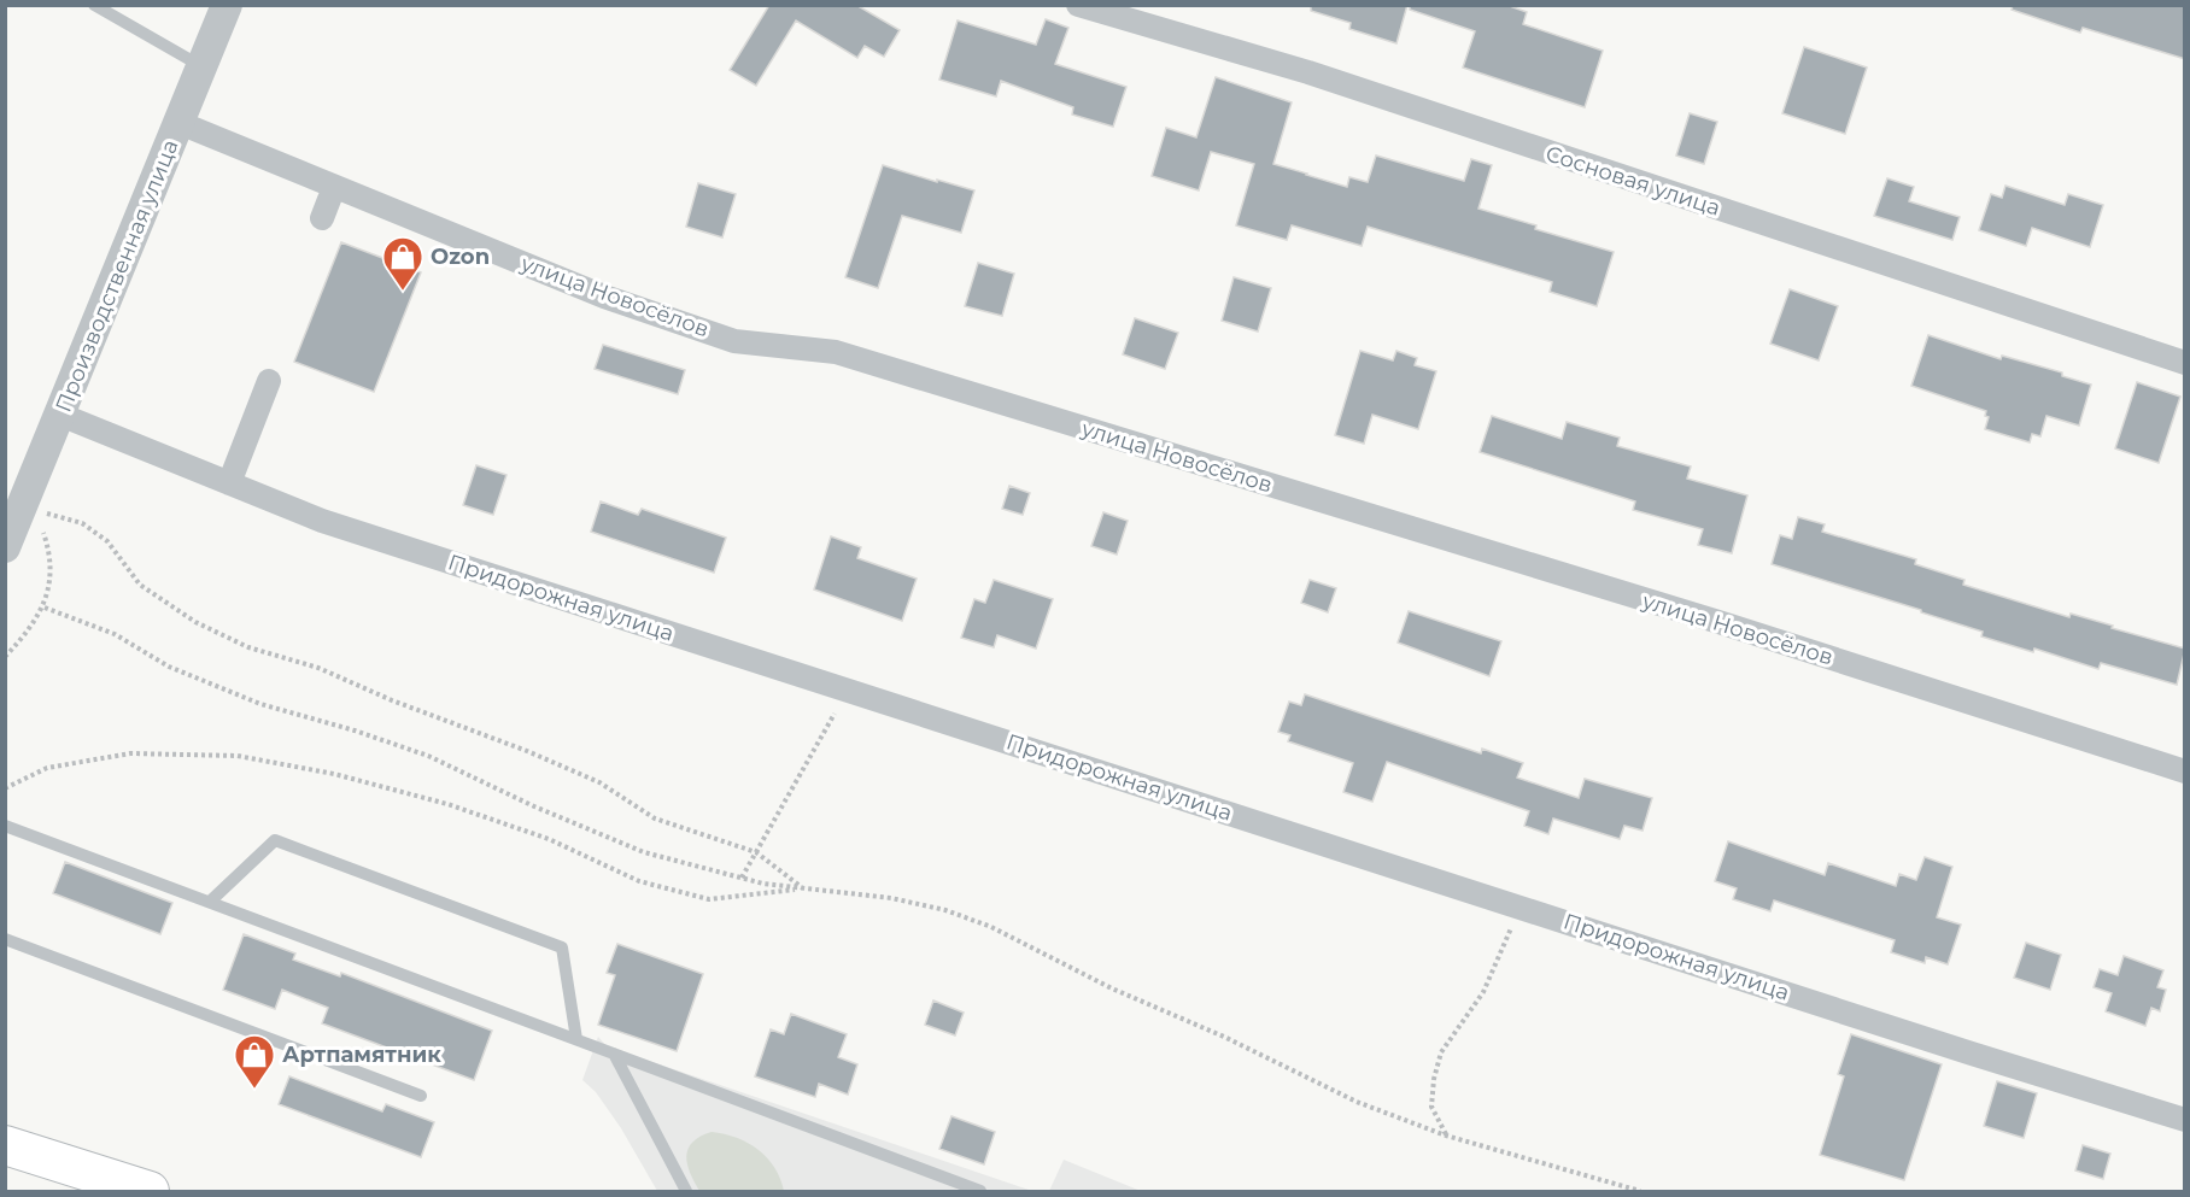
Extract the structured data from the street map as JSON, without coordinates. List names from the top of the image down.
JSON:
{
  "streets": {
    "street": [
      "Сосновая улица",
      "Производственная улица",
      "улица Новосёлов",
      "Придорожная улица"
    ]
  },
  "crossings": [
    ["Производственная улица", "улица Новосёлов"],
    ["Производственная улица", "Придорожная улица"]
  ],
  "places": {
    "shop": ["Ozon", "Артпамятник"]
  }
}
